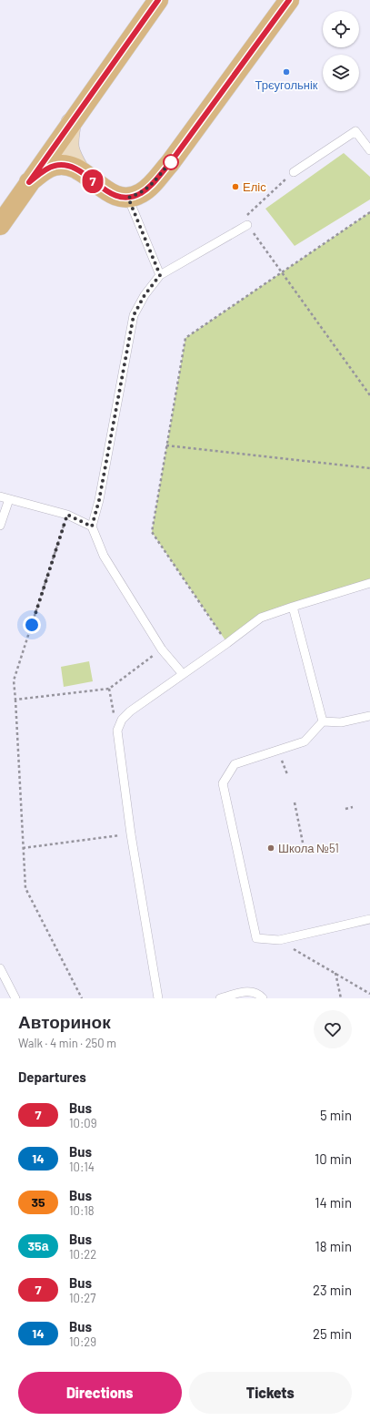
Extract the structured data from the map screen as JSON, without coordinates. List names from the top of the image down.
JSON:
{
  "places": ["Трєугольнік", "Еліс", "Школа №51"],
  "lines": ["bus line 7"],
  "page": {
    "on_map": "7",
    "heading": [
      ["Авторинок", "Walk · 4 min · 250 m"],
      "Departures"
    ],
    "list": [
      {
        "mark": "7",
        "name": "Bus",
        "note": "10:09",
        "value": "5 min"
      },
      {
        "mark": "14",
        "name": "Bus",
        "note": "10:14",
        "value": "10 min"
      },
      {
        "mark": "35",
        "name": "Bus",
        "note": "10:18",
        "value": "14 min"
      },
      {
        "mark": "35а",
        "name": "Bus",
        "note": "10:22",
        "value": "18 min"
      },
      {
        "mark": "7",
        "name": "Bus",
        "note": "10:27",
        "value": "23 min"
      },
      {
        "mark": "14",
        "name": "Bus",
        "note": "10:29",
        "value": "25 min"
      }
    ],
    "buttons": ["Directions", "Tickets"]
  }
}
